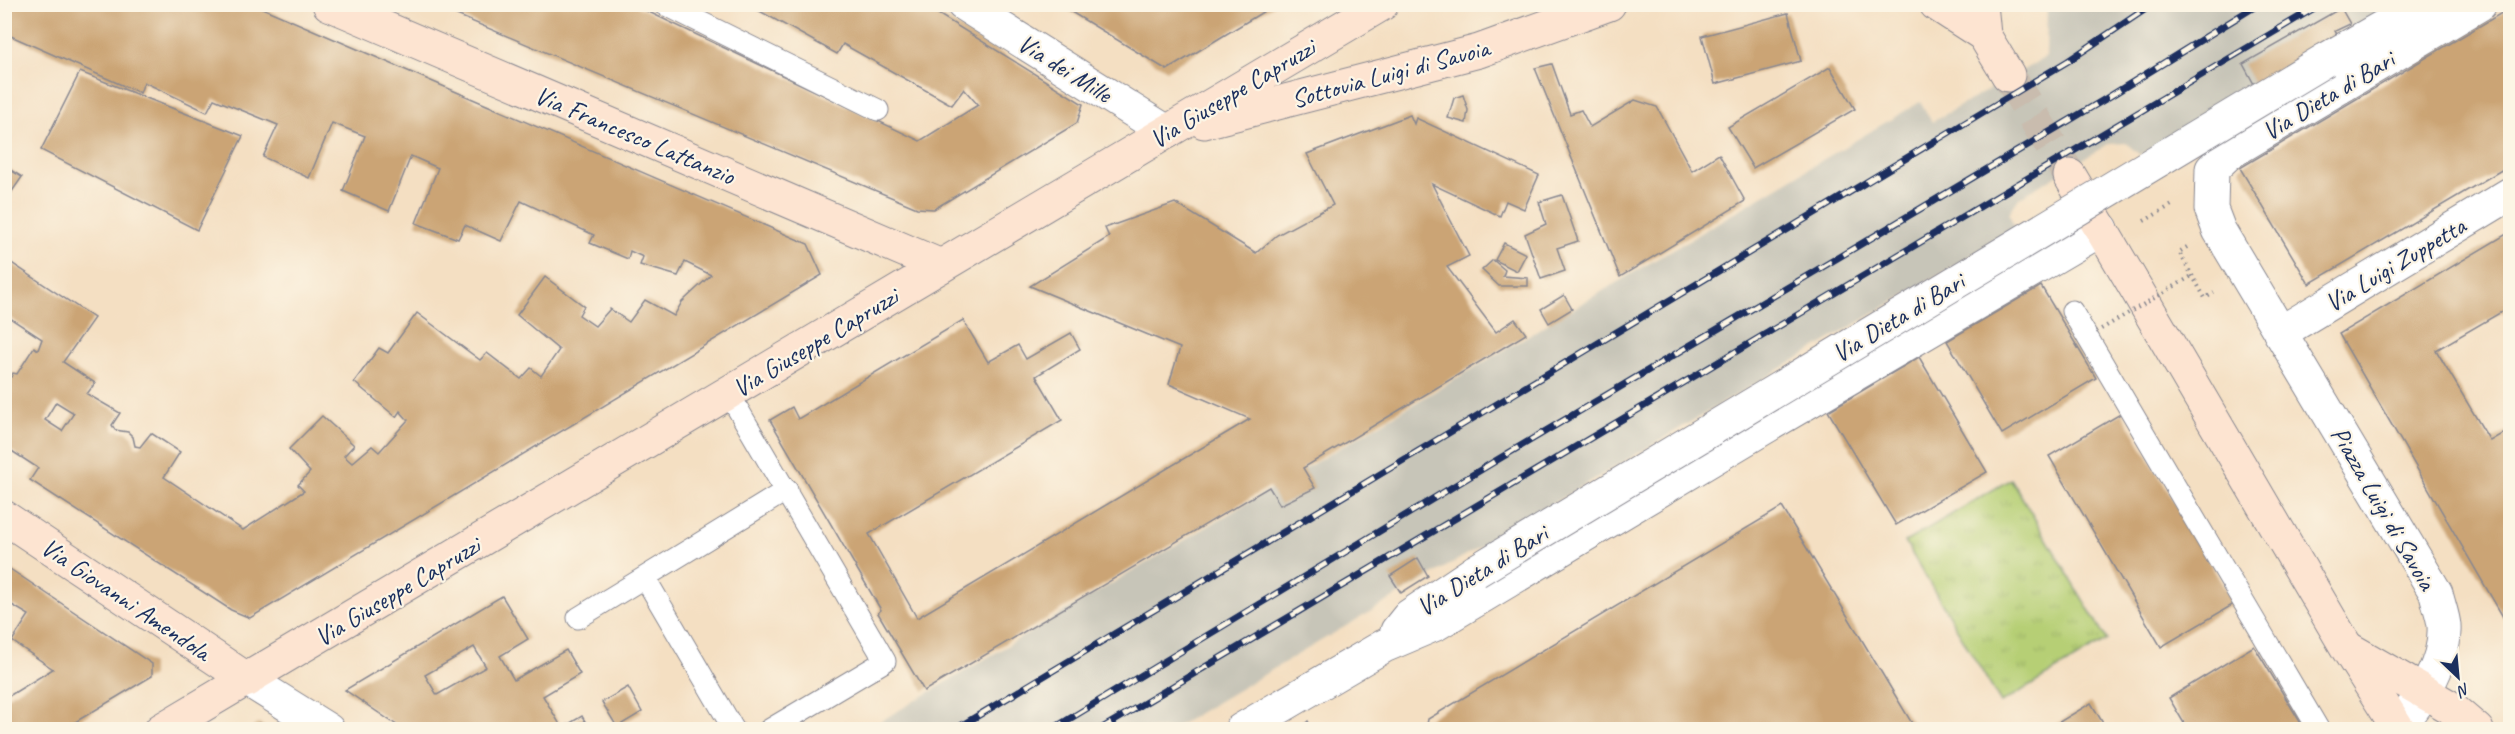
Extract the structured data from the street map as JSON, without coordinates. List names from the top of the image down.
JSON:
{
  "streets": {
    "main road": [
      "Sottovia Luigi di Savoia",
      "Via Giuseppe Capruzzi",
      "Via Francesco Lattanzio",
      "Piazza Luigi di Savoia",
      "Via Giovanni Amendola"
    ],
    "street": ["Via dei Mille", "Via Dieta di Bari", "Via Luigi Zuppetta"]
  },
  "crossings": [
    ["Via dei Mille", "Sottovia Luigi di Savoia"],
    ["Via dei Mille", "Via Giuseppe Capruzzi"],
    ["Sottovia Luigi di Savoia", "Via Giuseppe Capruzzi"],
    ["Via Giuseppe Capruzzi", "Via Francesco Lattanzio"],
    ["Via Giuseppe Capruzzi", "Via Giovanni Amendola"],
    ["Via Dieta di Bari", "Via Luigi Zuppetta"],
    ["Via Dieta di Bari", "Piazza Luigi di Savoia"],
    ["Via Luigi Zuppetta", "Piazza Luigi di Savoia"]
  ],
  "north": "bottom right"
}
